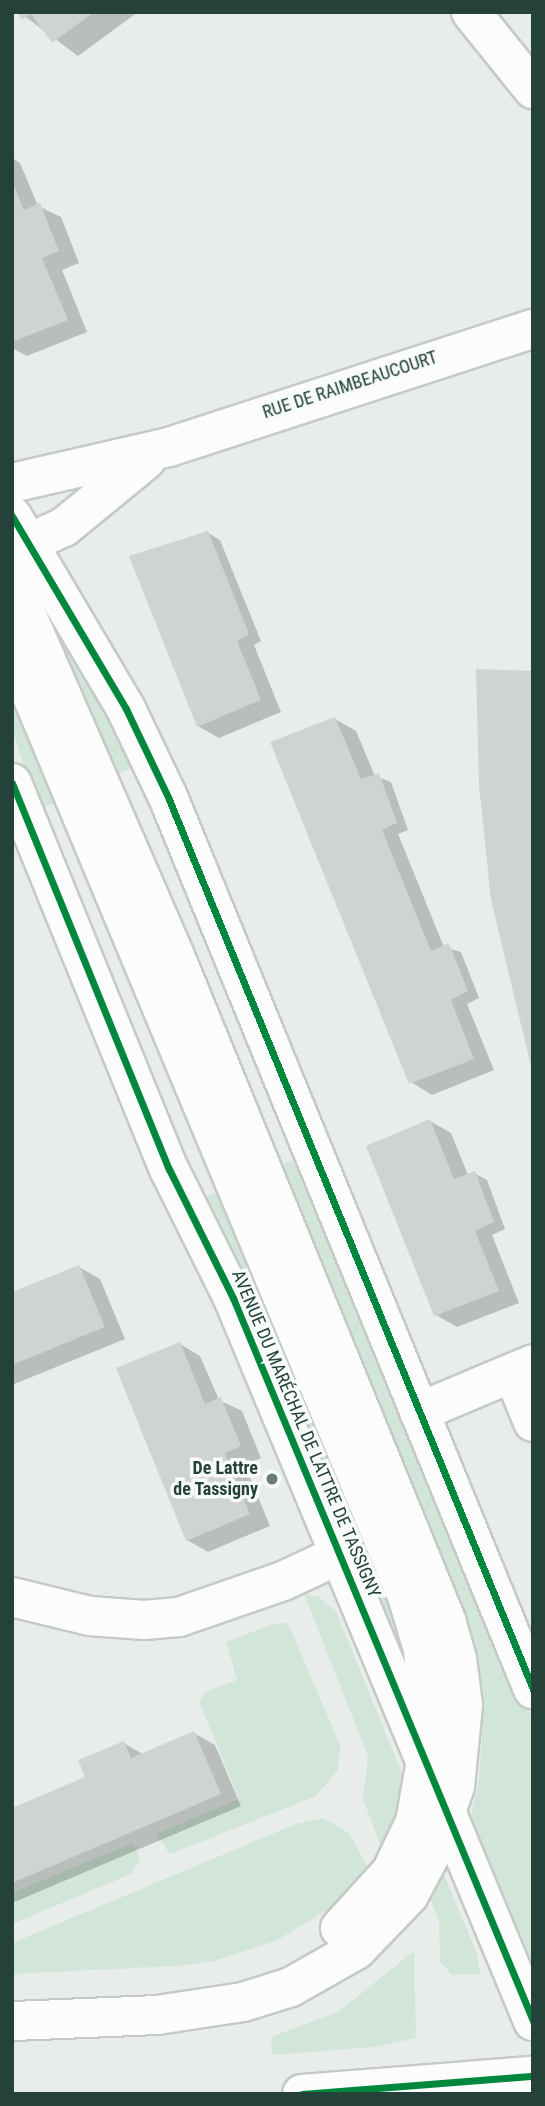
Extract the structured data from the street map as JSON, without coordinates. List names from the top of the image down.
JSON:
{
  "streets": {
    "street": ["RUE DE RAIMBEAUCOURT", "AVENUE DU MARÉCHAL DE LATTRE DE TASSIGNY"]
  },
  "places": ["De Lattre de Tassigny"]
}
